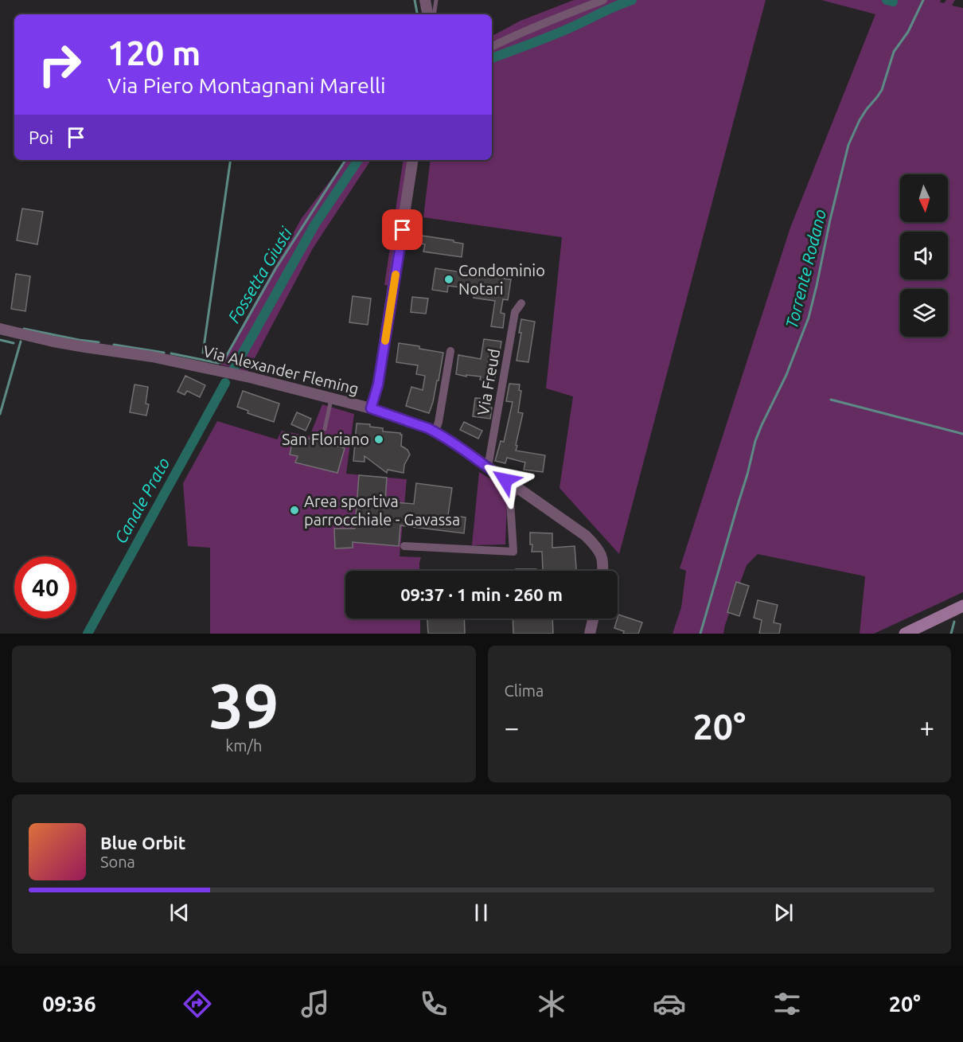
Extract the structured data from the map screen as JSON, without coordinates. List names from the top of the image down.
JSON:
{
  "streets": {
    "street": ["Via Alexander Fleming", "Via Freud"]
  },
  "crossings": [
    ["Via Alexander Fleming", "Via Freud"]
  ],
  "water": ["Torrente Rodano", "Fossetta Giusti", "Canale Prato"],
  "places": ["Condominio Notari", "San Floriano", "Area sportiva parrocchiale - Gavassa"],
  "north": "bottom",
  "page": {
    "turn": ["120 m", "Via Piero Montagnani Marelli"],
    "then": "Poi",
    "limit": "40",
    "trip": "09:37 · 1 min · 260 m",
    "tile": [
      ["39", "km/h"],
      "Clima"
    ],
    "heat": ["−", "20°", "+"],
    "song": ["Blue Orbit", "Sona"],
    "tabs": ["09:36", "20°"]
  }
}
